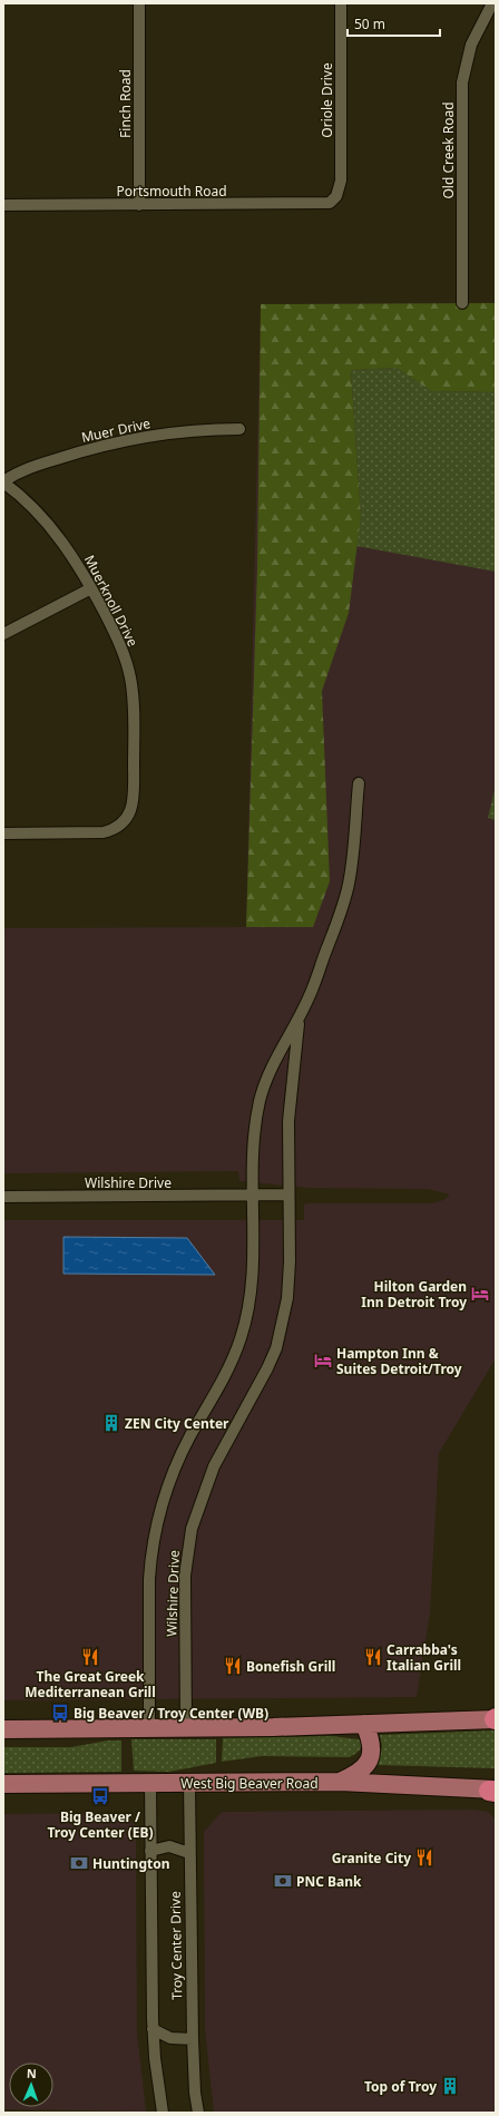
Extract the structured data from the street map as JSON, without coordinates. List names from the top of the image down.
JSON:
{
  "streets": {
    "main road": ["West Big Beaver Road"],
    "street": [
      "Oriole Drive",
      "Finch Road",
      "Old Creek Road",
      "Portsmouth Road",
      "Muer Drive",
      "Muerknoll Drive",
      "Wilshire Drive",
      "Troy Center Drive"
    ]
  },
  "crossings": [
    ["Oriole Drive", "Portsmouth Road"],
    ["Finch Road", "Portsmouth Road"],
    ["Muer Drive", "Muerknoll Drive"],
    ["West Big Beaver Road", "Troy Center Drive"]
  ],
  "places": {
    "hotel": ["Hilton Garden Inn Detroit Troy", "Hampton Inn & Suites Detroit/Troy"],
    "building": ["ZEN City Center", "Top of Troy"],
    "restaurant": [
      "The Great Greek Mediterranean Grill",
      "Carrabba's Italian Grill",
      "Bonefish Grill",
      "Granite City"
    ],
    "bus stop": ["Big Beaver / Troy Center (WB)", "Big Beaver / Troy Center (EB)"],
    "bank": ["Huntington", "PNC Bank"]
  },
  "scale_bar": "50 m",
  "north": "top"
}
